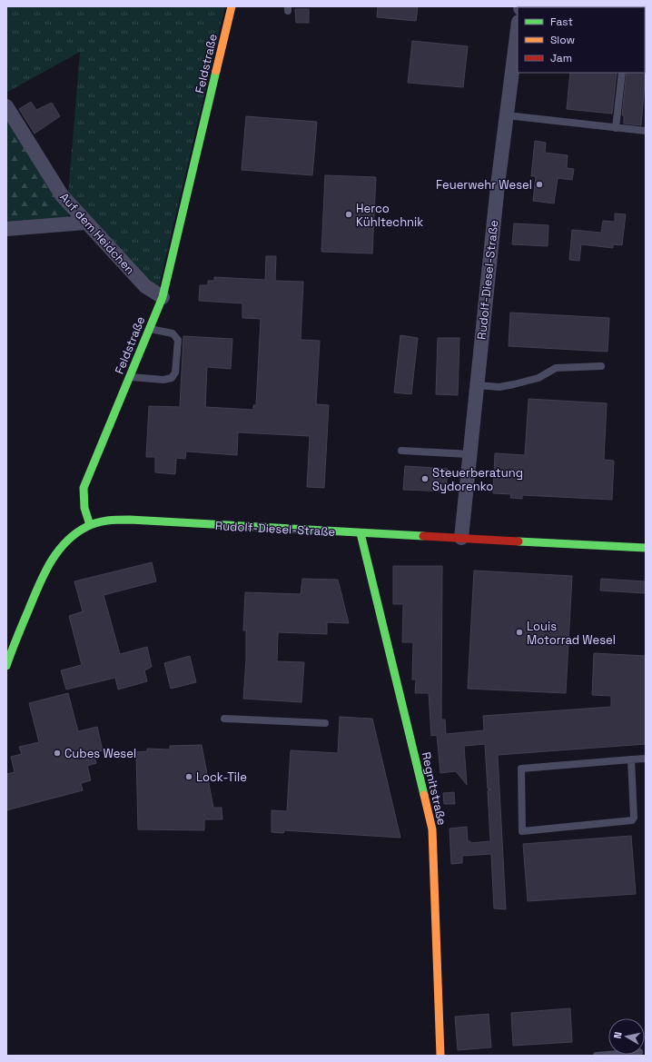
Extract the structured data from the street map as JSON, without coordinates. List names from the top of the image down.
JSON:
{
  "streets": {
    "street": [
      "Feldstraße",
      "Auf dem Heidchen",
      "Rudolf-Diesel-Straße",
      "Regnitstraße"
    ]
  },
  "crossings": [
    ["Feldstraße", "Auf dem Heidchen"],
    ["Feldstraße", "Rudolf-Diesel-Straße"],
    ["Rudolf-Diesel-Straße", "Regnitstraße"]
  ],
  "places": [
    "Feuerwehr Wesel",
    "Herco Kühltechnik",
    "Steuerberatung Sydorenko",
    "Louis Motorrad Wesel",
    "Cubes Wesel",
    "Lock-Tile"
  ],
  "legend": ["Fast", "Slow", "Jam"],
  "north": "left"
}
